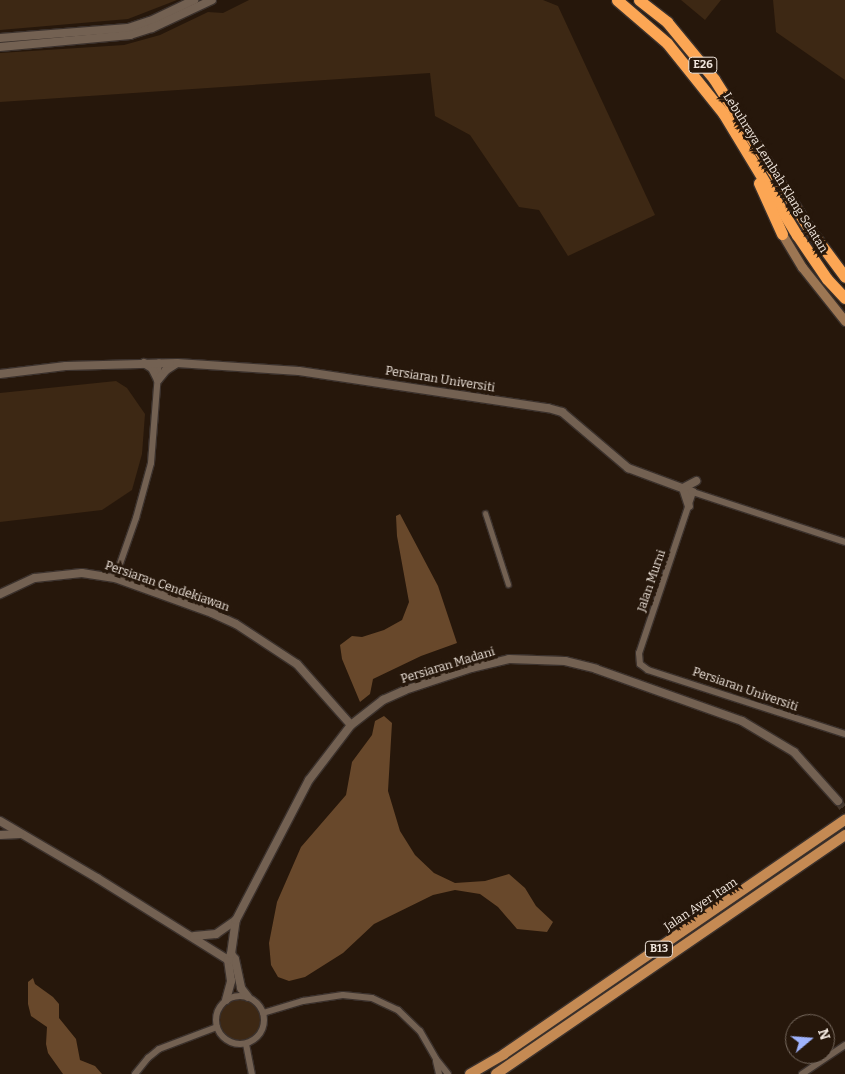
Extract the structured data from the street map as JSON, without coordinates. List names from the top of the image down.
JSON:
{
  "streets": {
    "highway": ["E26", "Lebuhraya Lembah Klang Selatan"],
    "main road": ["Jalan Ayer Itam", "B13"],
    "street": [
      "Persiaran Universiti",
      "Jalan Murni",
      "Persiaran Cendekiawan",
      "Persiaran Madani"
    ]
  },
  "crossings": [
    ["Persiaran Universiti", "Jalan Murni"],
    ["Persiaran Cendekiawan", "Persiaran Madani"]
  ],
  "north": "right"
}
